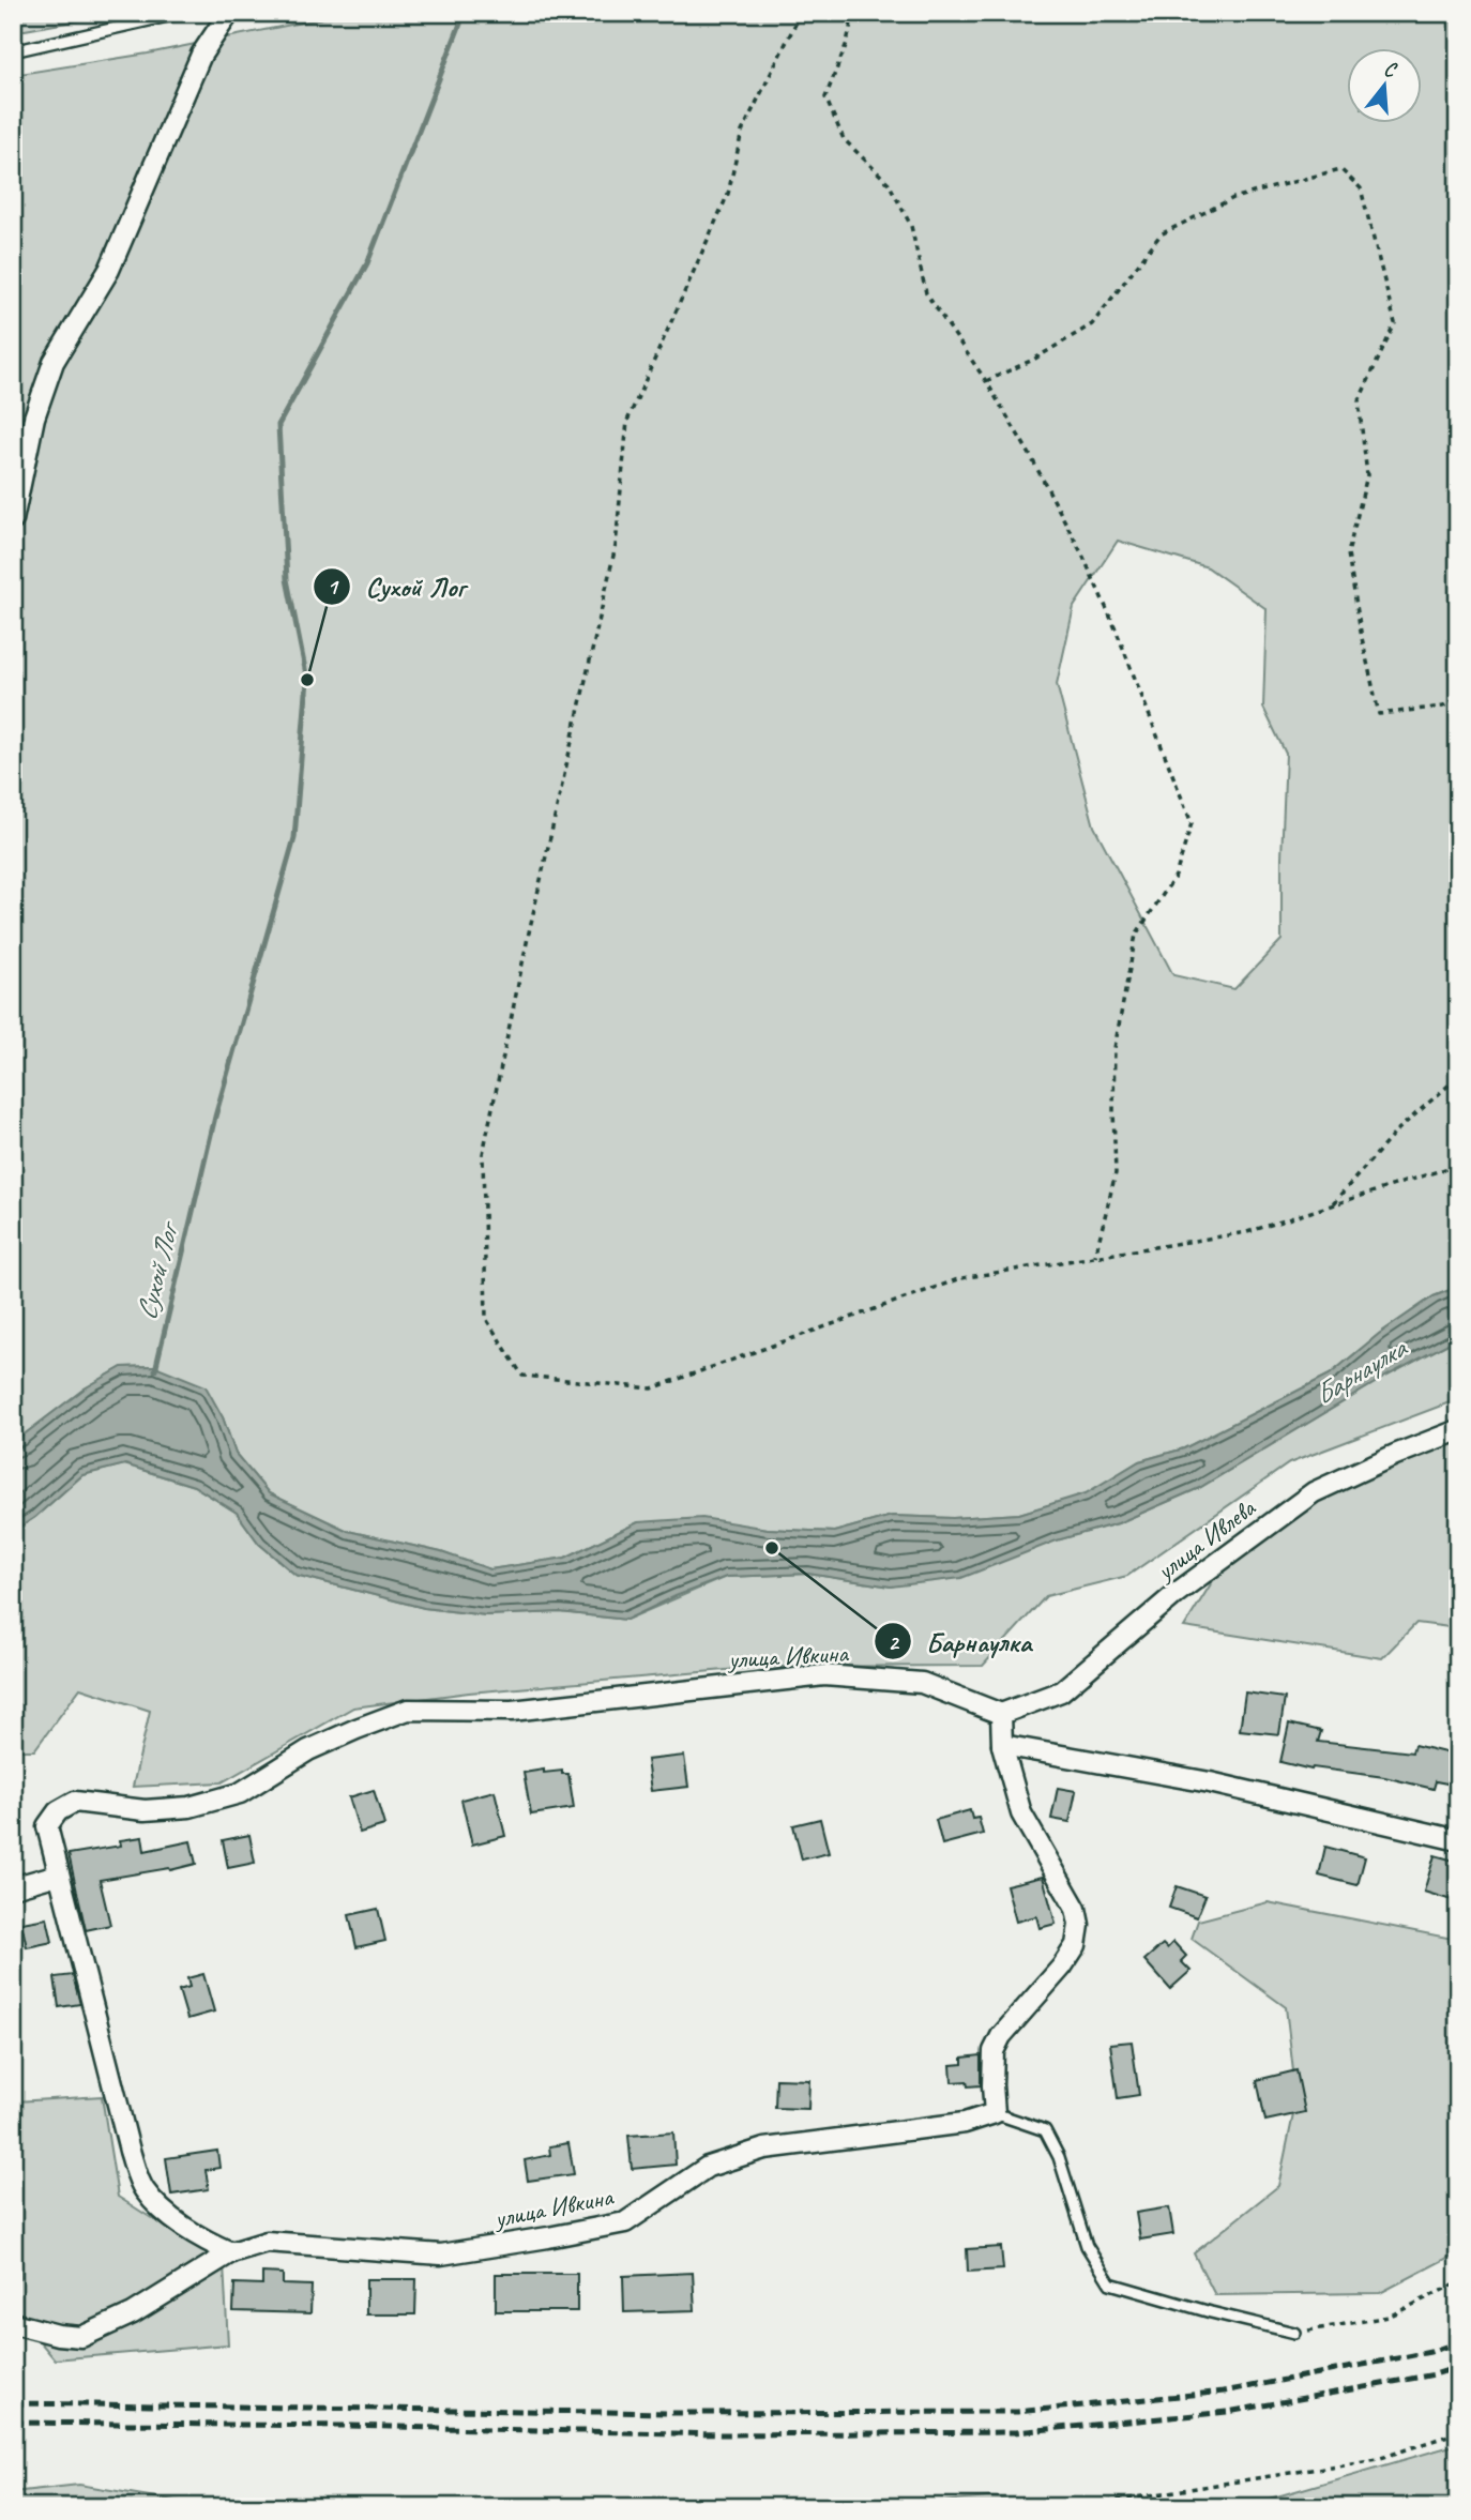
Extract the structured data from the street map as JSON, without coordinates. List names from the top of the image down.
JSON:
{
  "streets": {
    "street": ["улица Ивлева", "улица Ивкина"]
  },
  "crossings": [
    ["улица Ивлева", "улица Ивкина"]
  ],
  "water": ["Сухой Лог", "Барнаулка"],
  "places": ["Сухой Лог", "Барнаулка"],
  "north": "top"
}
